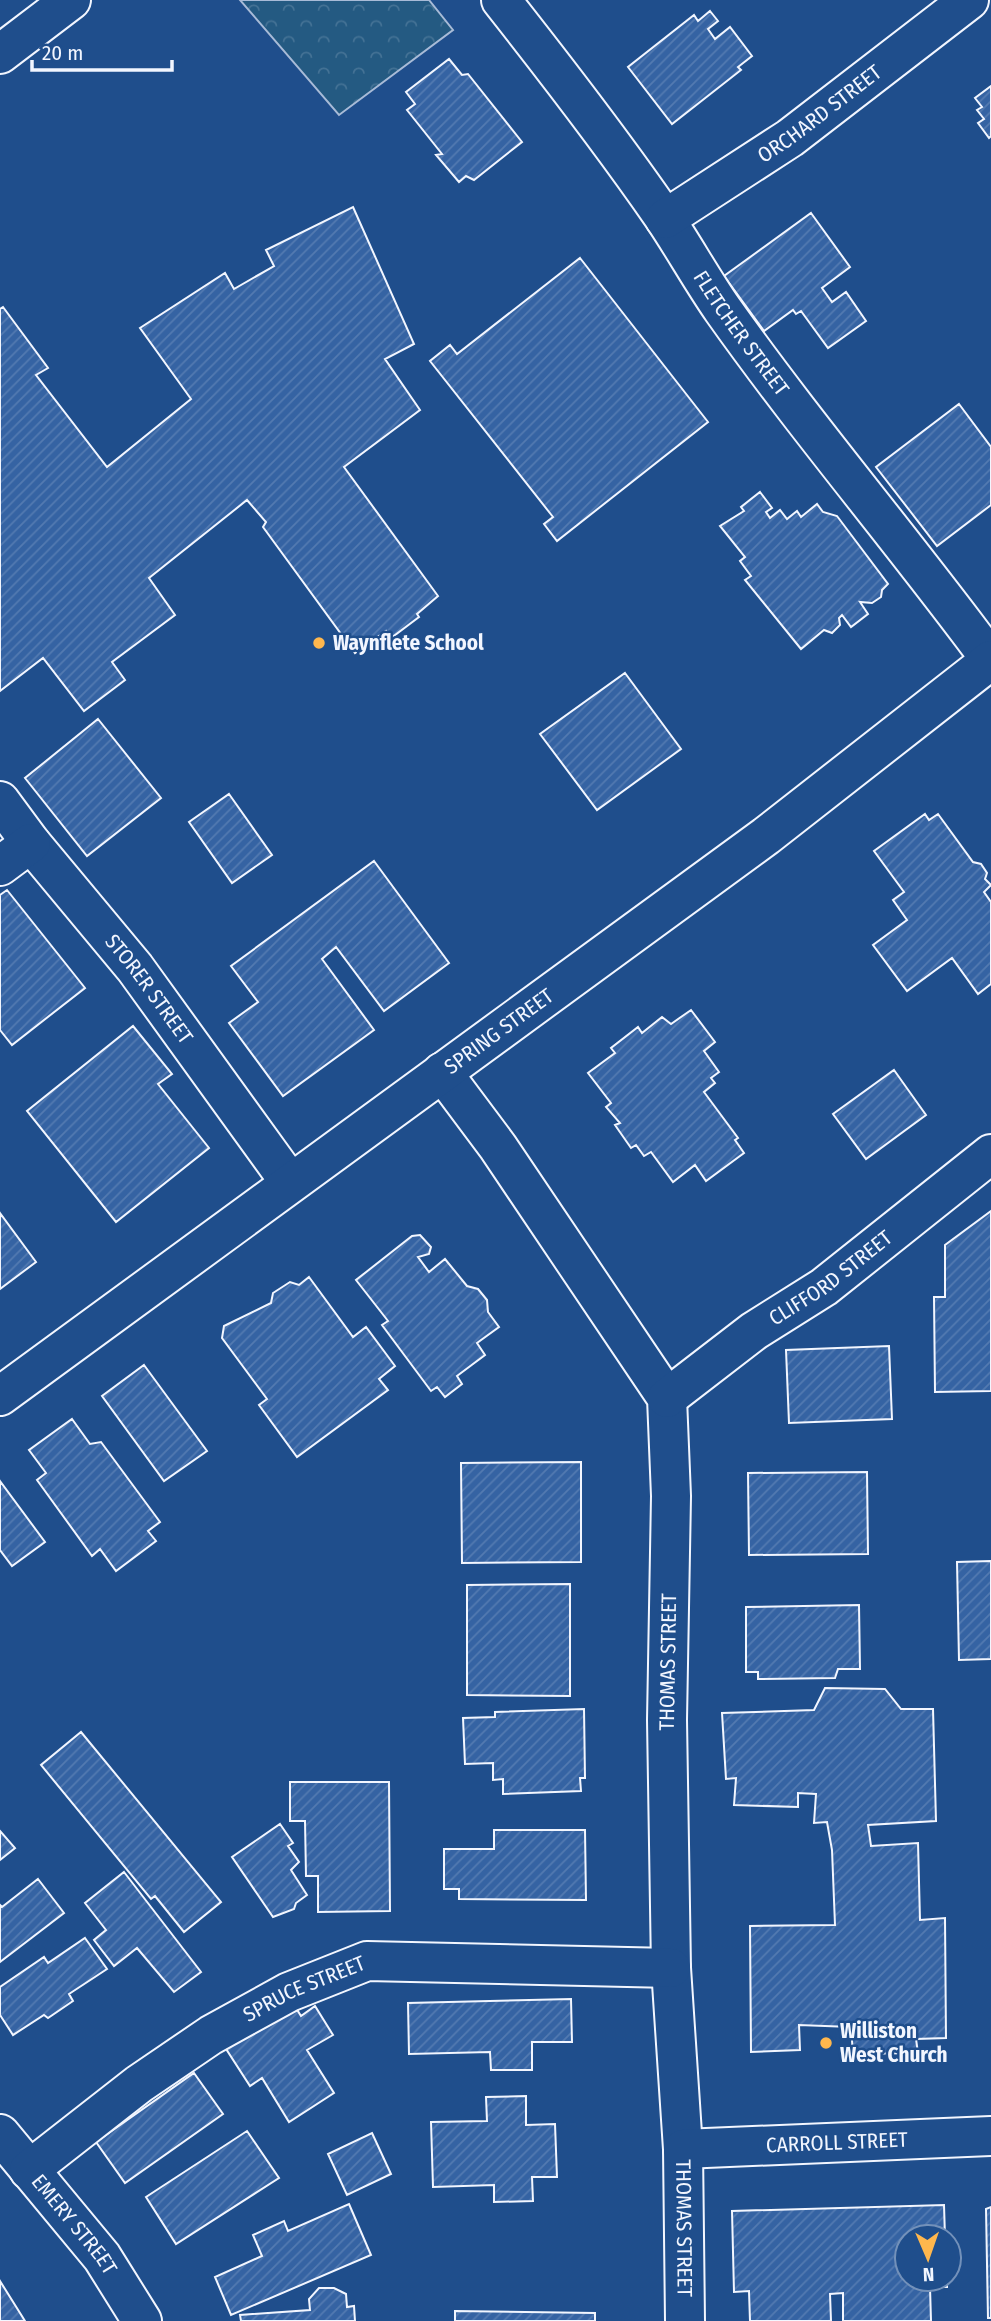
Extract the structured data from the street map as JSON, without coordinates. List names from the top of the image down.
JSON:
{
  "streets": {
    "street": [
      "ORCHARD STREET",
      "FLETCHER STREET",
      "STORER STREET",
      "SPRING STREET",
      "CLIFFORD STREET",
      "THOMAS STREET",
      "SPRUCE STREET",
      "CARROLL STREET",
      "EMERY STREET"
    ]
  },
  "crossings": [
    ["ORCHARD STREET", "FLETCHER STREET"],
    ["FLETCHER STREET", "SPRING STREET"],
    ["STORER STREET", "SPRING STREET"],
    ["CLIFFORD STREET", "THOMAS STREET"],
    ["THOMAS STREET", "SPRUCE STREET"],
    ["THOMAS STREET", "CARROLL STREET"],
    ["SPRUCE STREET", "EMERY STREET"]
  ],
  "places": ["Waynflete School", "Williston West Church"],
  "scale_bar": "20 m",
  "north": "bottom"
}
